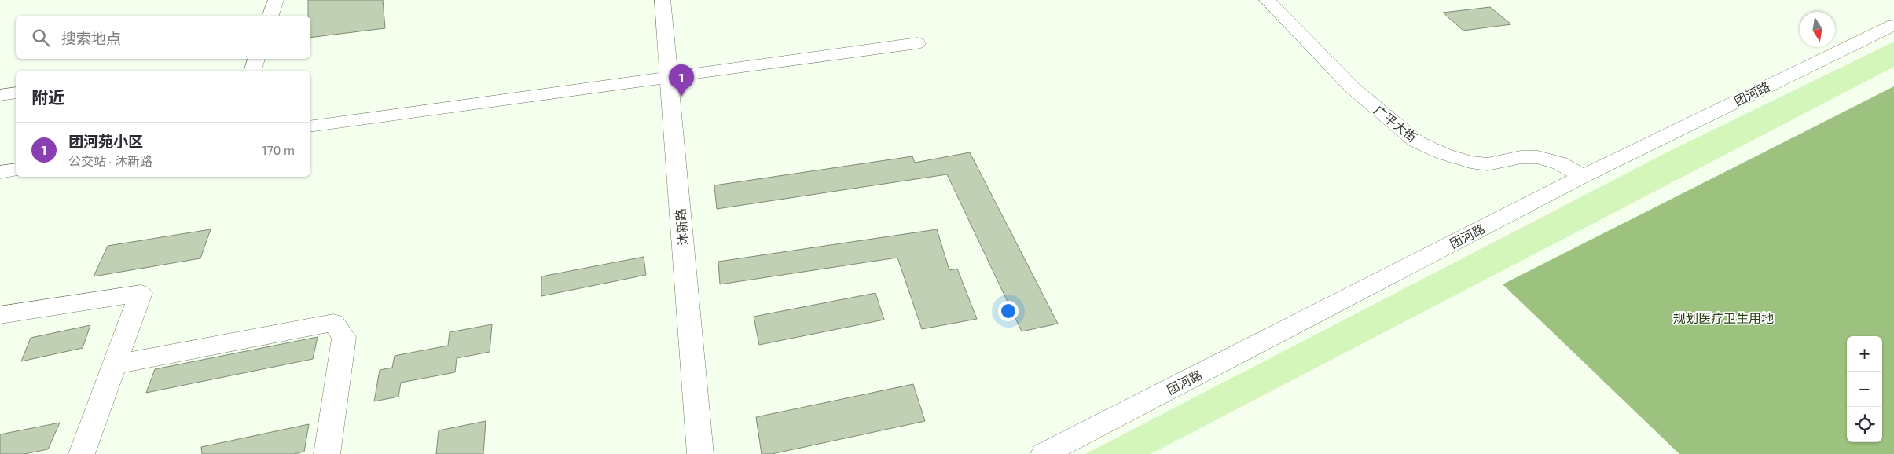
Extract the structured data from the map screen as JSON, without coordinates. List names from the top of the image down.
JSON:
{
  "streets": {
    "street": ["团河路", "广平大街", "沐新路"]
  },
  "crossings": [
    ["团河路", "广平大街"]
  ],
  "parks": ["规划医疗卫生用地"],
  "north": "bottom",
  "page": {
    "search": "搜索地点",
    "pins": "1",
    "heading": "附近",
    "list": [
      {
        "mark": "1",
        "name": "团河苑小区",
        "note": "公交站 · 沐新路",
        "value": "170 m"
      }
    ],
    "map_buttons": ["+", "−"]
  }
}
